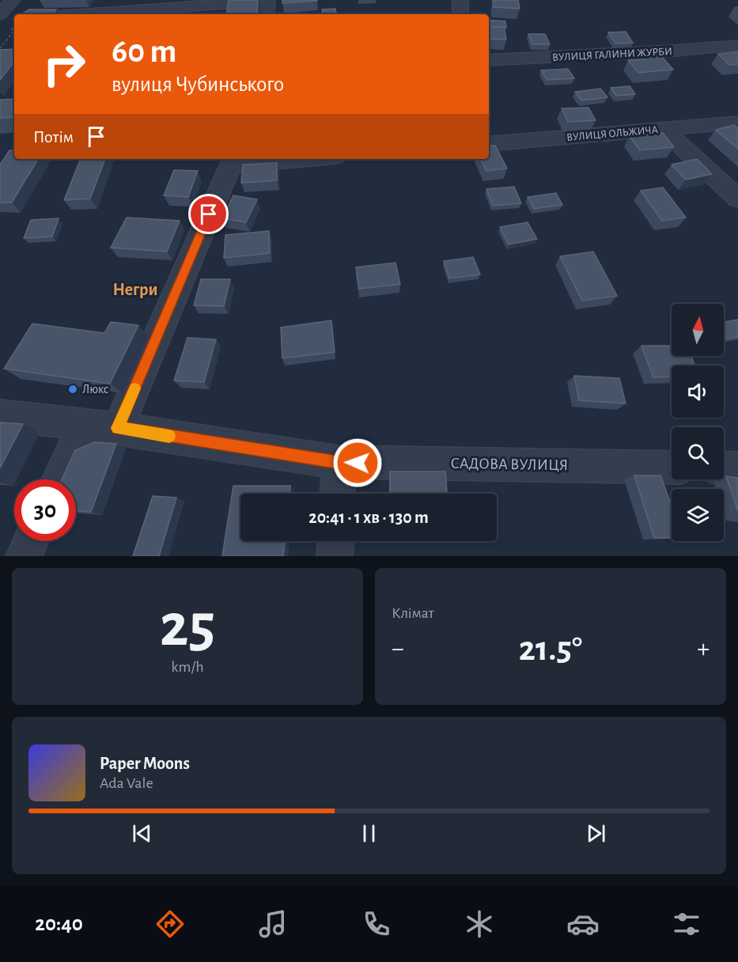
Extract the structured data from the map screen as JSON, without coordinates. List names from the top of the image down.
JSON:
{
  "streets": {
    "street": ["ВУЛИЦЯ ГАЛИНИ ЖУРБИ", "ВУЛИЦЯ ОЛЬЖИЧА", "САДОВА ВУЛИЦЯ"]
  },
  "districts": ["Негри"],
  "places": ["Люкс"],
  "north": "top",
  "page": {
    "turn": ["60 m", "вулиця Чубинського"],
    "then": "Потім",
    "limit": "30",
    "trip": "20:41 · 1 хв · 130 m",
    "tile": [
      ["25", "km/h"],
      "Клімат"
    ],
    "heat": ["−", "21.5°", "+"],
    "song": ["Paper Moons", "Ada Vale"],
    "tabs": "20:40"
  }
}
